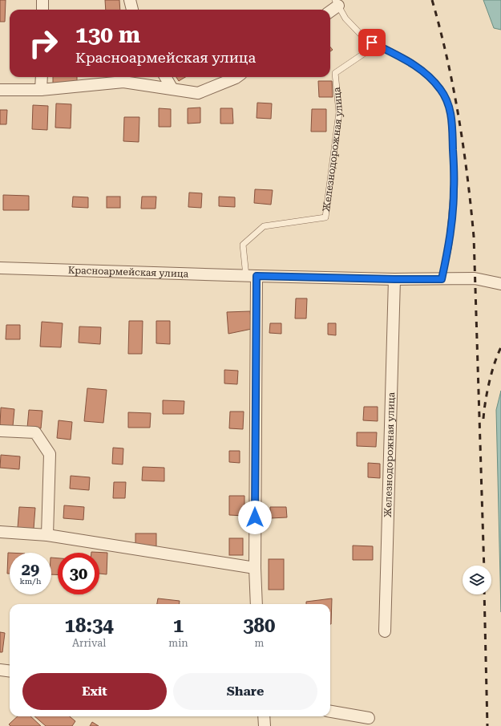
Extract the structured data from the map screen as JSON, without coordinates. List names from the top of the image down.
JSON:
{
  "streets": {
    "street": ["Железнодорожная улица", "Красноармейская улица"]
  },
  "crossings": [
    ["Железнодорожная улица", "Красноармейская улица"]
  ],
  "page": {
    "turn": ["130 m", "Красноармейская улица"],
    "speed": "29 km/h",
    "limit": "30",
    "eta": [
      "18:34",
      "Arrival",
      "1",
      "min",
      "380",
      "m"
    ],
    "buttons": ["Exit", "Share"]
  }
}
